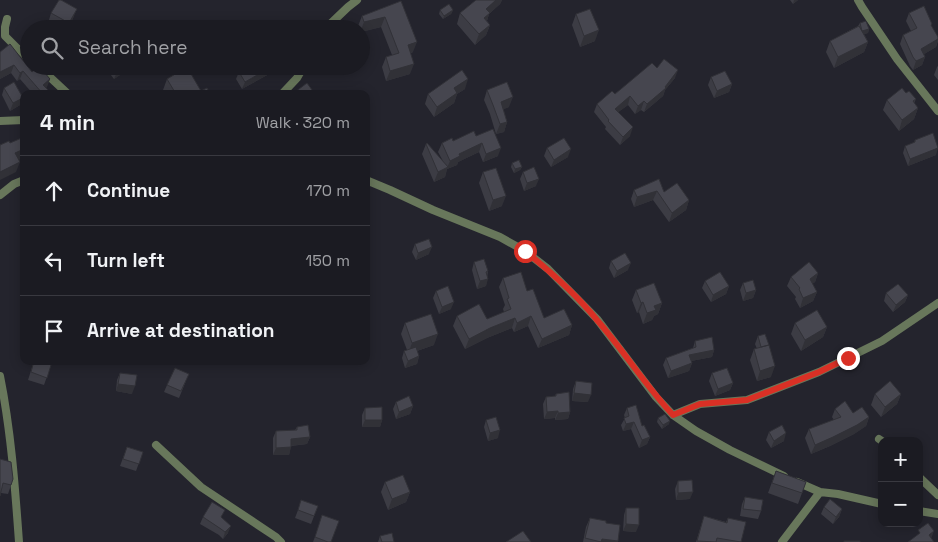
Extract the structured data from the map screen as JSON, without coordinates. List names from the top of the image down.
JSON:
{
  "page": {
    "search": "Search here",
    "heading": ["4 min", "Walk · 320 m"],
    "list": [
      ["Continue", "170 m"],
      ["Turn left", "150 m"],
      "Arrive at destination"
    ],
    "map_buttons": ["+", "−"]
  }
}
